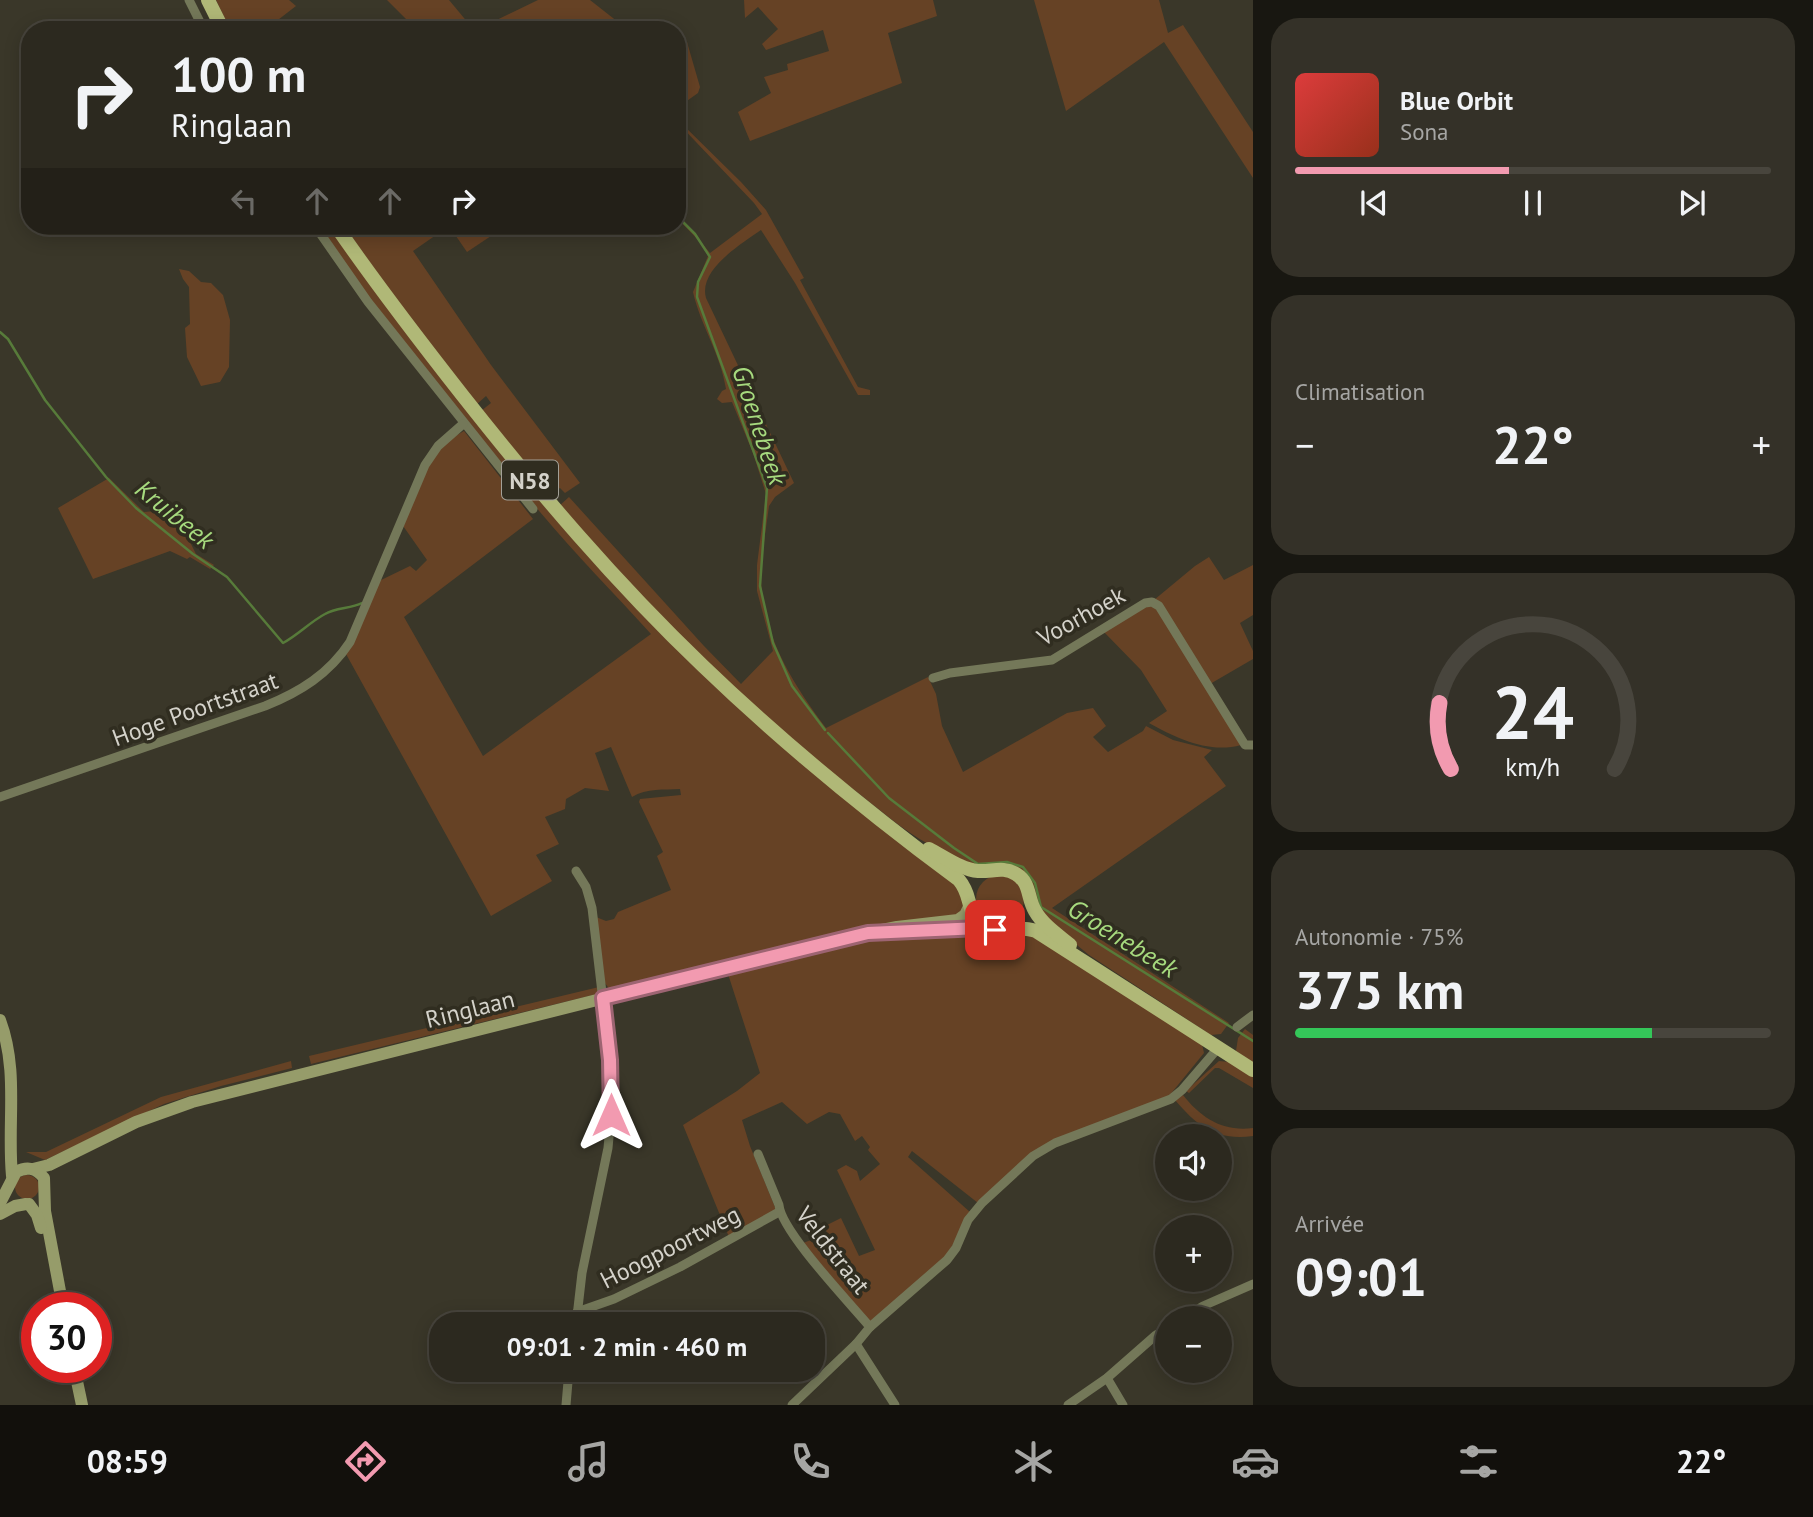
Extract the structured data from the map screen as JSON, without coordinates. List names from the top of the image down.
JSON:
{
  "streets": {
    "main road": ["N58", "Ringlaan"],
    "street": [
      "Voorhoek",
      "Hoge Poortstraat",
      "Hoogpoortweg",
      "Veldstraat"
    ]
  },
  "crossings": [
    ["N58", "Ringlaan"],
    ["Ringlaan", "Hoogpoortweg"],
    ["Hoogpoortweg", "Veldstraat"]
  ],
  "water": ["Groenebeek", "Kruibeek"],
  "page": {
    "turn": ["100 m", "Ringlaan"],
    "song": ["Blue Orbit", "Sona"],
    "tile": [
      "Climatisation",
      ["Autonomie · 75%", "375 km"],
      ["Arrivée", "09:01"]
    ],
    "heat": ["−", "22°", "+"],
    "map_buttons": ["+", "−"],
    "limit": "30",
    "trip": "09:01 · 2 min · 460 m",
    "tabs": ["08:59", "22°"],
    "gauge": ["24", "km/h"]
  }
}
